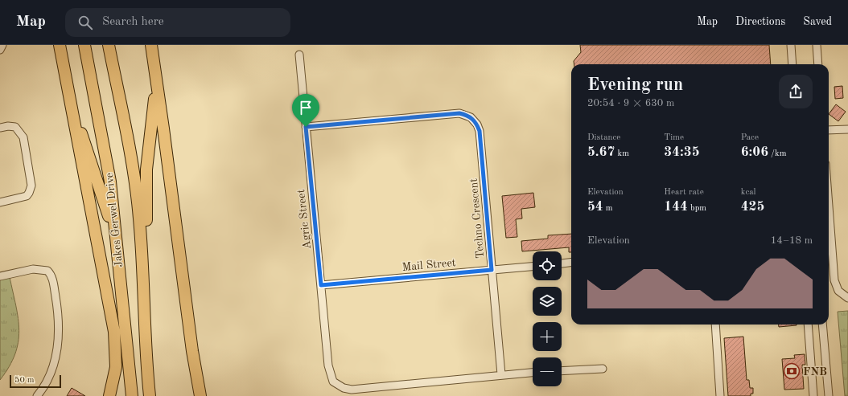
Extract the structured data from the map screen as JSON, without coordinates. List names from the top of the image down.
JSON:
{
  "streets": {
    "highway": ["Jakes Gerwel Drive"],
    "street": ["Techno Crescent", "Agric Street", "Mail Street"]
  },
  "crossings": [
    ["Techno Crescent", "Agric Street"],
    ["Techno Crescent", "Mail Street"],
    ["Agric Street", "Mail Street"]
  ],
  "places": {
    "bank": ["FNB"]
  },
  "scale_bar": "50 m",
  "page": {
    "header": "Map",
    "search": "Search here",
    "nav": ["Map", "Directions", "Saved"],
    "heading": ["Evening run", "20:54 · 9 × 630 m"],
    "stats": [
      ["Distance", "5.67 km"],
      ["Time", "34:35"],
      ["Pace", "6:06 /km"],
      ["Elevation", "54 m"],
      ["Heart rate", "144 bpm"],
      ["kcal", "425"]
    ],
    "chart": ["Elevation", "14–18 m"],
    "map_buttons": ["+", "−"],
    "scale": "50 m"
  }
}
